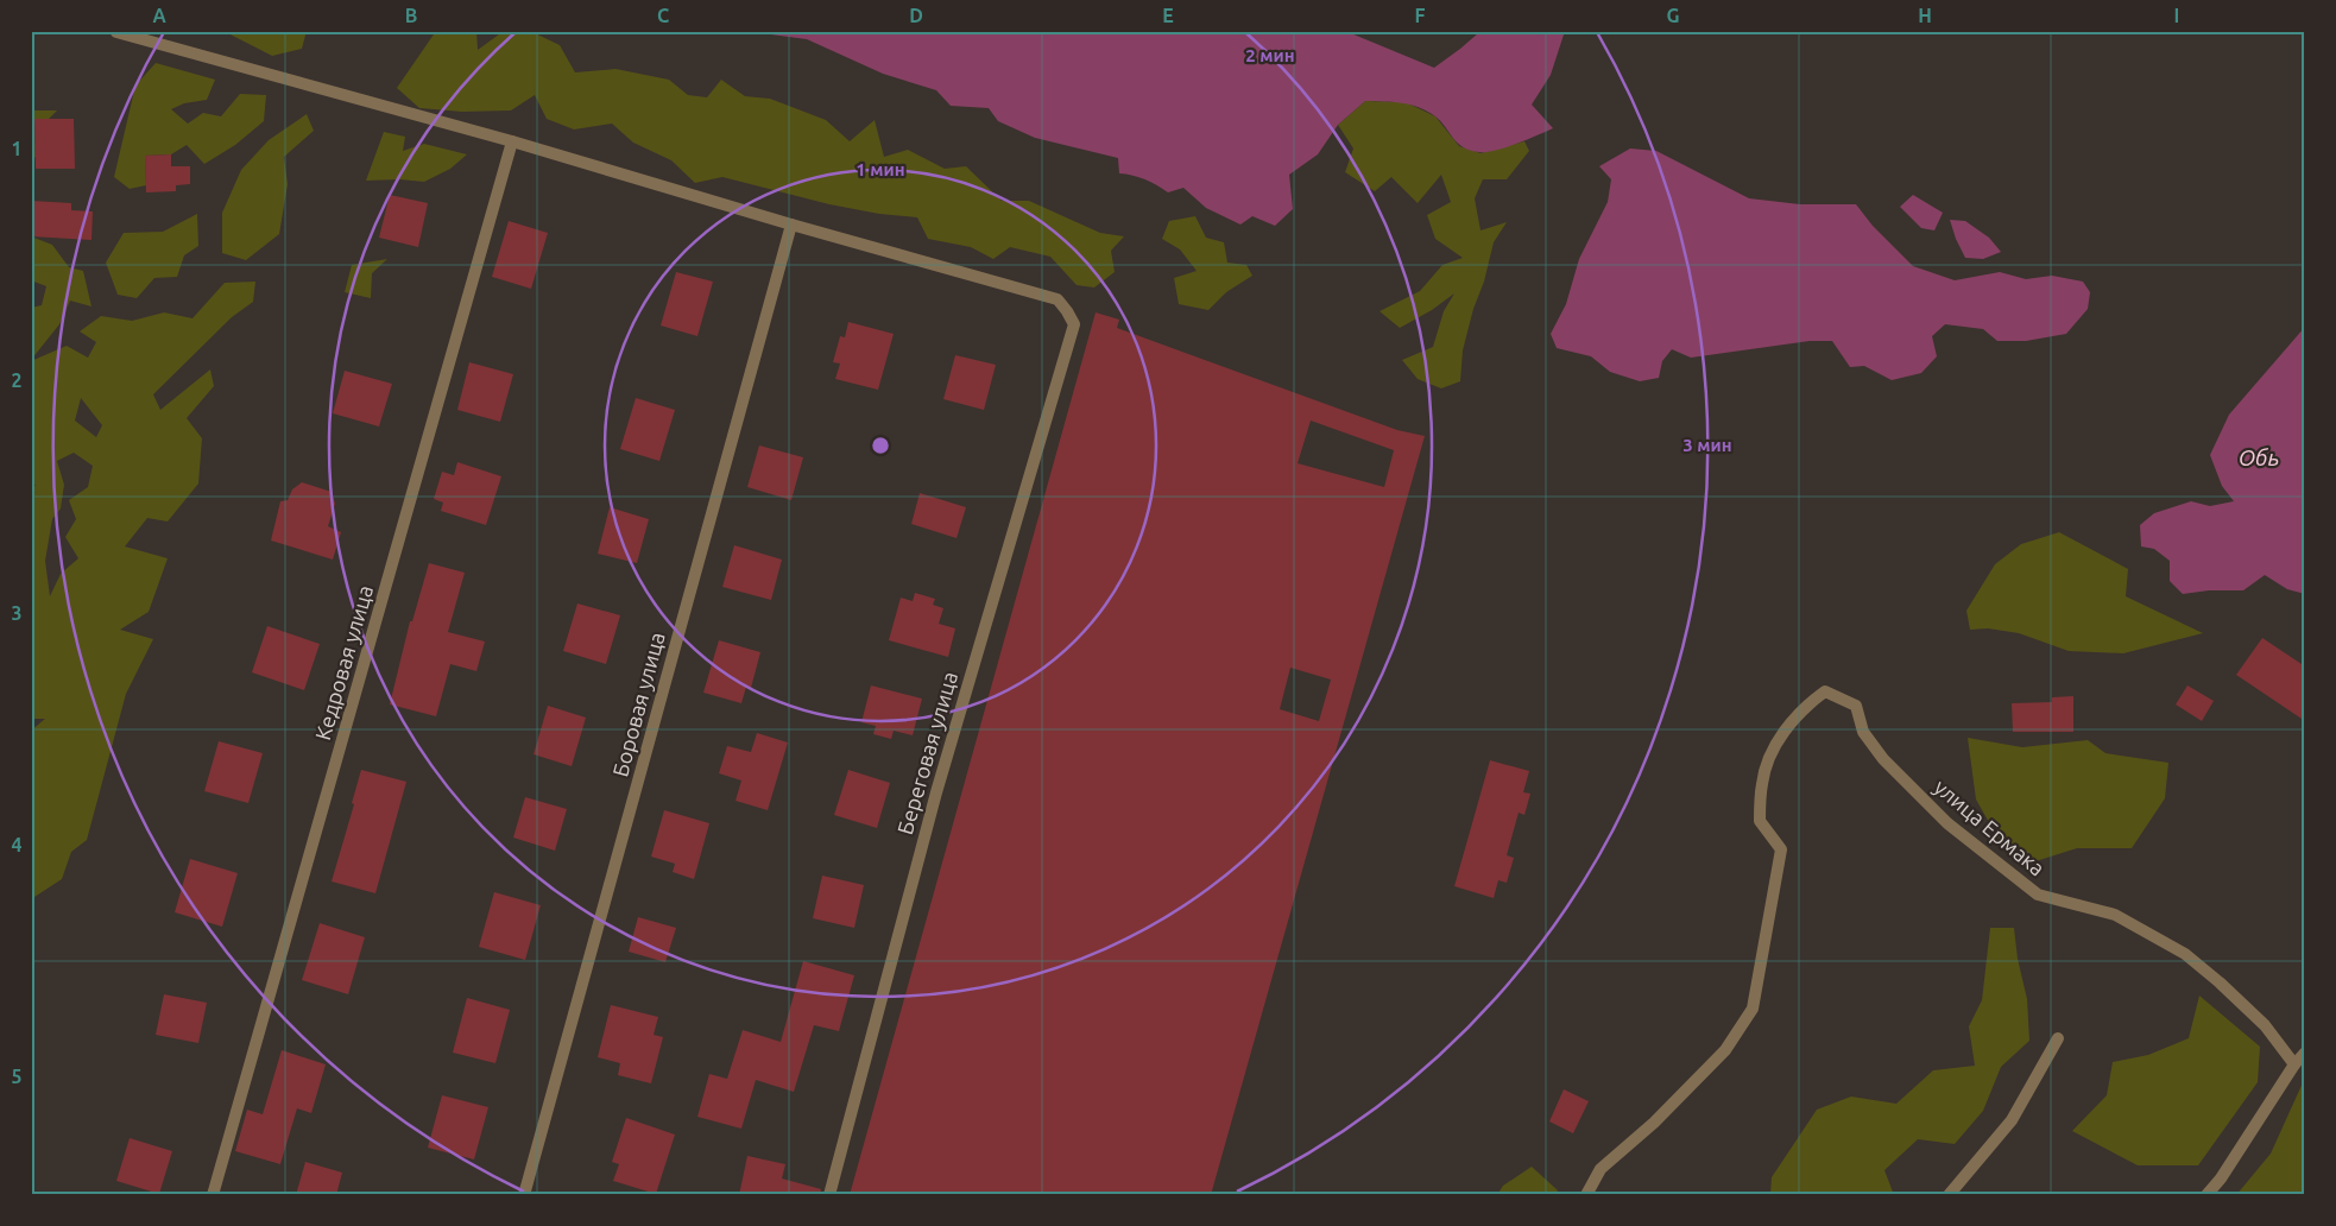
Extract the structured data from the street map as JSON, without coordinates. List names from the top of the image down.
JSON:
{
  "streets": {
    "street": [
      "Кедровая улица",
      "Боровая улица",
      "Береговая улица",
      "улица Ермака"
    ]
  },
  "crossings": [
    ["Боровая улица", "Береговая улица"]
  ],
  "water": ["Обь"],
  "grid": {
    "columns": [
      "A",
      "B",
      "C",
      "D",
      "E",
      "F",
      "G",
      "H",
      "I"
    ],
    "rows": [
      "1",
      "2",
      "3",
      "4",
      "5"
    ]
  },
  "rings": ["2 мин", "1 мин", "3 мин"]
}
